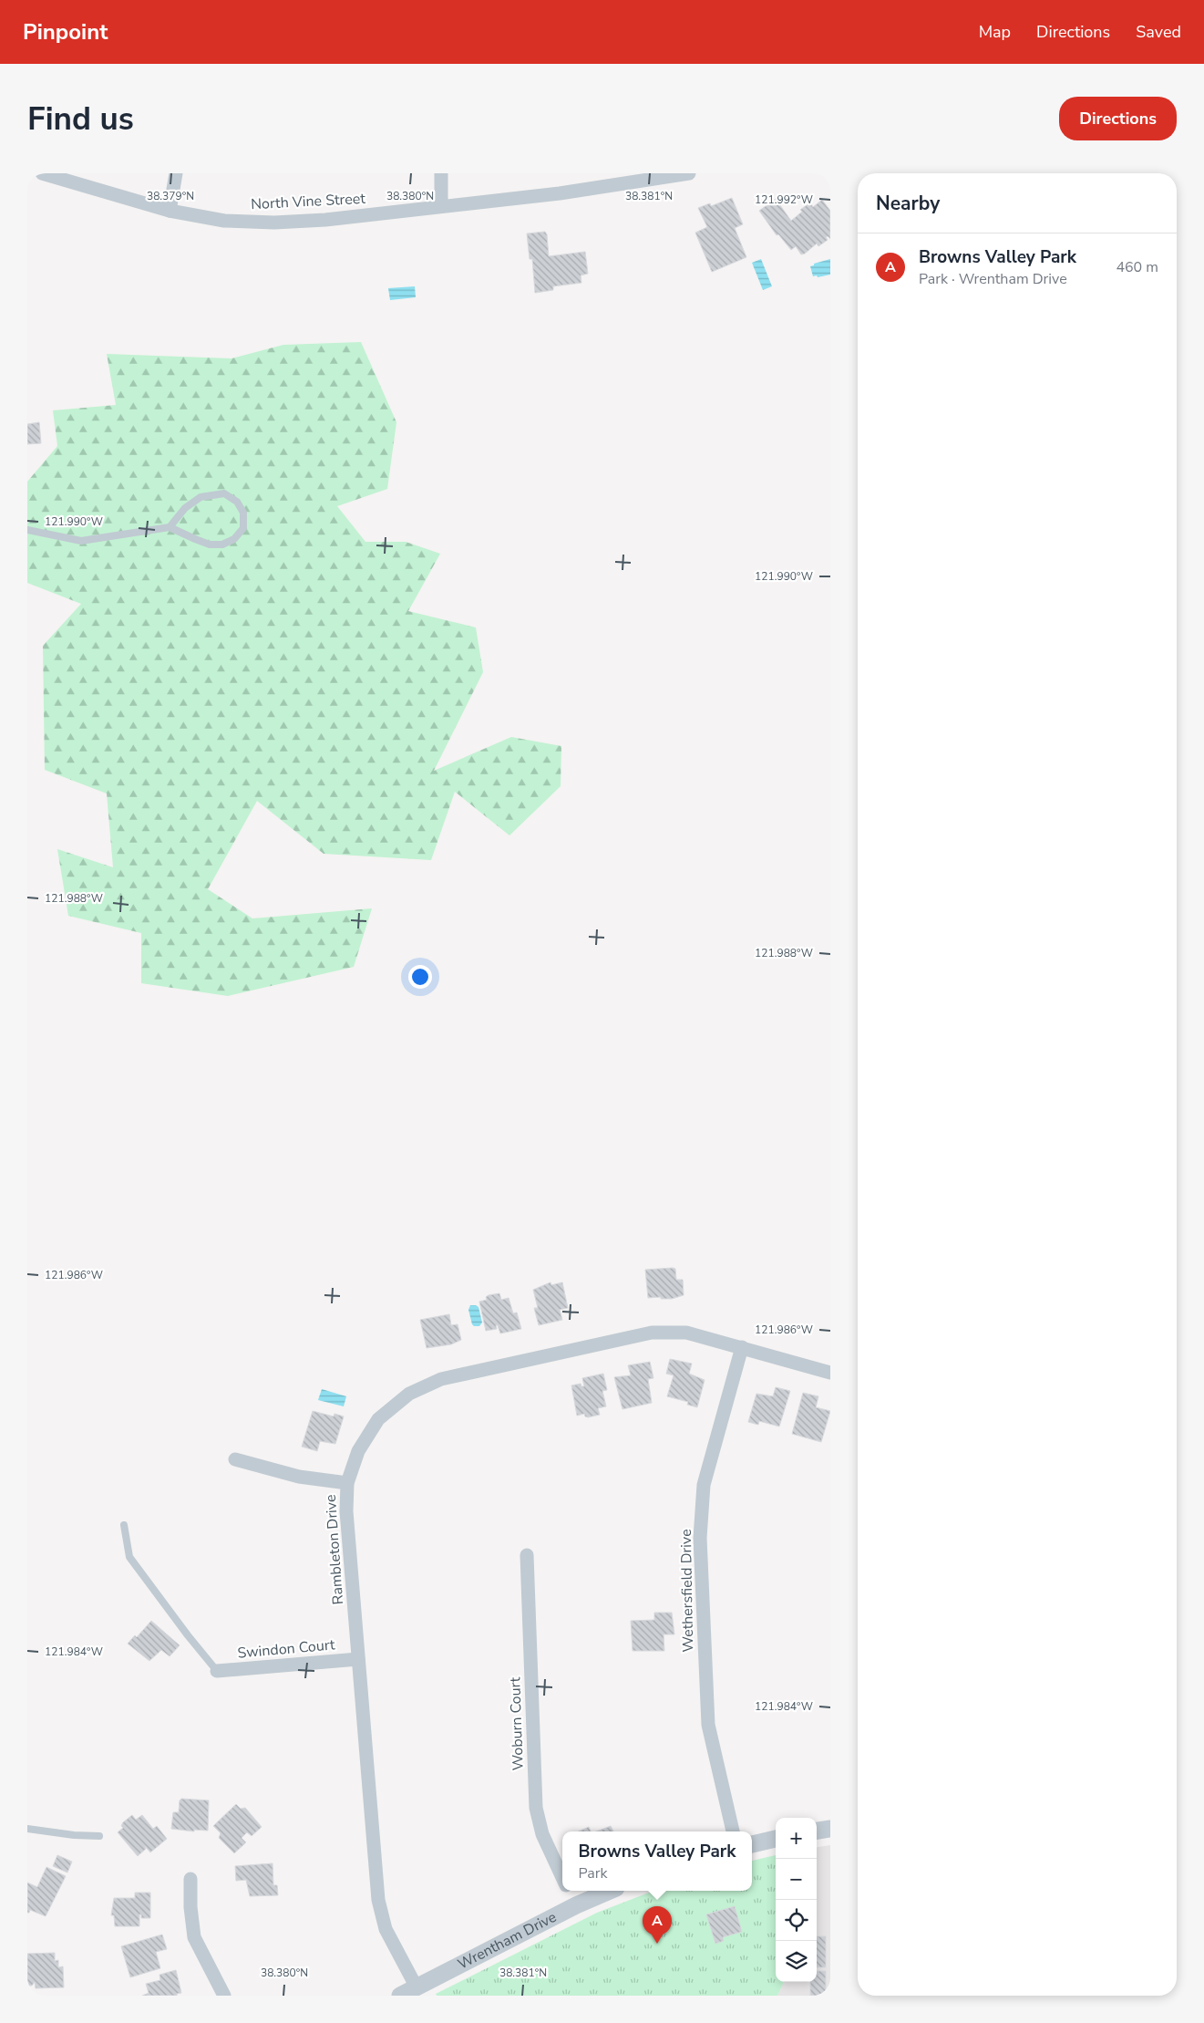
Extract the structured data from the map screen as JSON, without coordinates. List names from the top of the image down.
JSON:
{
  "streets": {
    "street": [
      "North Vine Street",
      "Rambleton Drive",
      "Wethersfield Drive",
      "Swindon Court",
      "Woburn Court",
      "Wrentham Drive"
    ]
  },
  "crossings": [
    ["Rambleton Drive", "Wethersfield Drive"],
    ["Rambleton Drive", "Swindon Court"],
    ["Rambleton Drive", "Wrentham Drive"],
    ["Woburn Court", "Wrentham Drive"]
  ],
  "page": {
    "header": "Pinpoint",
    "nav": ["Map", "Directions", "Saved"],
    "buttons": "Directions",
    "title": "Find us",
    "heading": "Nearby",
    "list": [
      {
        "mark": "A",
        "name": "Browns Valley Park",
        "note": "Park · Wrentham Drive",
        "value": "460 m"
      }
    ],
    "map_buttons": ["+", "−"],
    "popup": ["Browns Valley Park", "Park"],
    "pins": "A"
  },
  "coordinates": [
    "38.379°N",
    "38.380°N",
    "38.381°N",
    "121.992°W",
    "121.990°W",
    "121.988°W",
    "121.986°W",
    "121.984°W"
  ]
}
